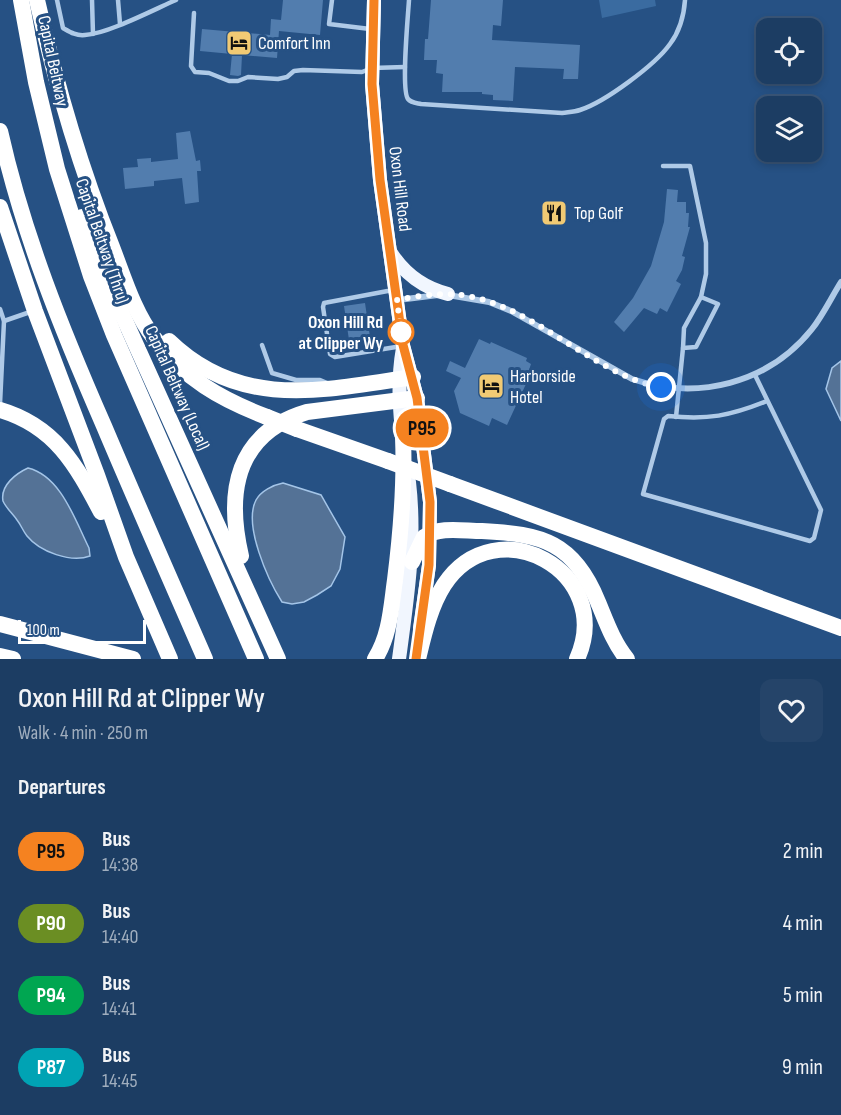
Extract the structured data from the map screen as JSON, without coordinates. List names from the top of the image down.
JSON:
{
  "streets": {
    "highway": ["Capital Beltway", "Capital Beltway (Thru)", "Capital Beltway (Local)"],
    "main road": ["Oxon Hill Road"]
  },
  "crossings": [
    ["Capital Beltway", "Capital Beltway (Thru)"],
    ["Capital Beltway", "Capital Beltway (Local)"],
    ["Capital Beltway (Thru)", "Capital Beltway (Local)"]
  ],
  "places": {
    "hotel": ["Comfort Inn", "Harborside Hotel"],
    "restaurant": ["Top Golf"],
    "other": ["Oxon Hill Rd at Clipper Wy"]
  },
  "lines": ["bus line P95"],
  "scale_bar": "100 m",
  "page": {
    "on_map": "P95",
    "scale": "100 m",
    "heading": [
      ["Oxon Hill Rd at Clipper Wy", "Walk · 4 min · 250 m"],
      "Departures"
    ],
    "list": [
      {
        "mark": "P95",
        "name": "Bus",
        "note": "14:38",
        "value": "2 min"
      },
      {
        "mark": "P90",
        "name": "Bus",
        "note": "14:40",
        "value": "4 min"
      },
      {
        "mark": "P94",
        "name": "Bus",
        "note": "14:41",
        "value": "5 min"
      },
      {
        "mark": "P87",
        "name": "Bus",
        "note": "14:45",
        "value": "9 min"
      }
    ]
  }
}
